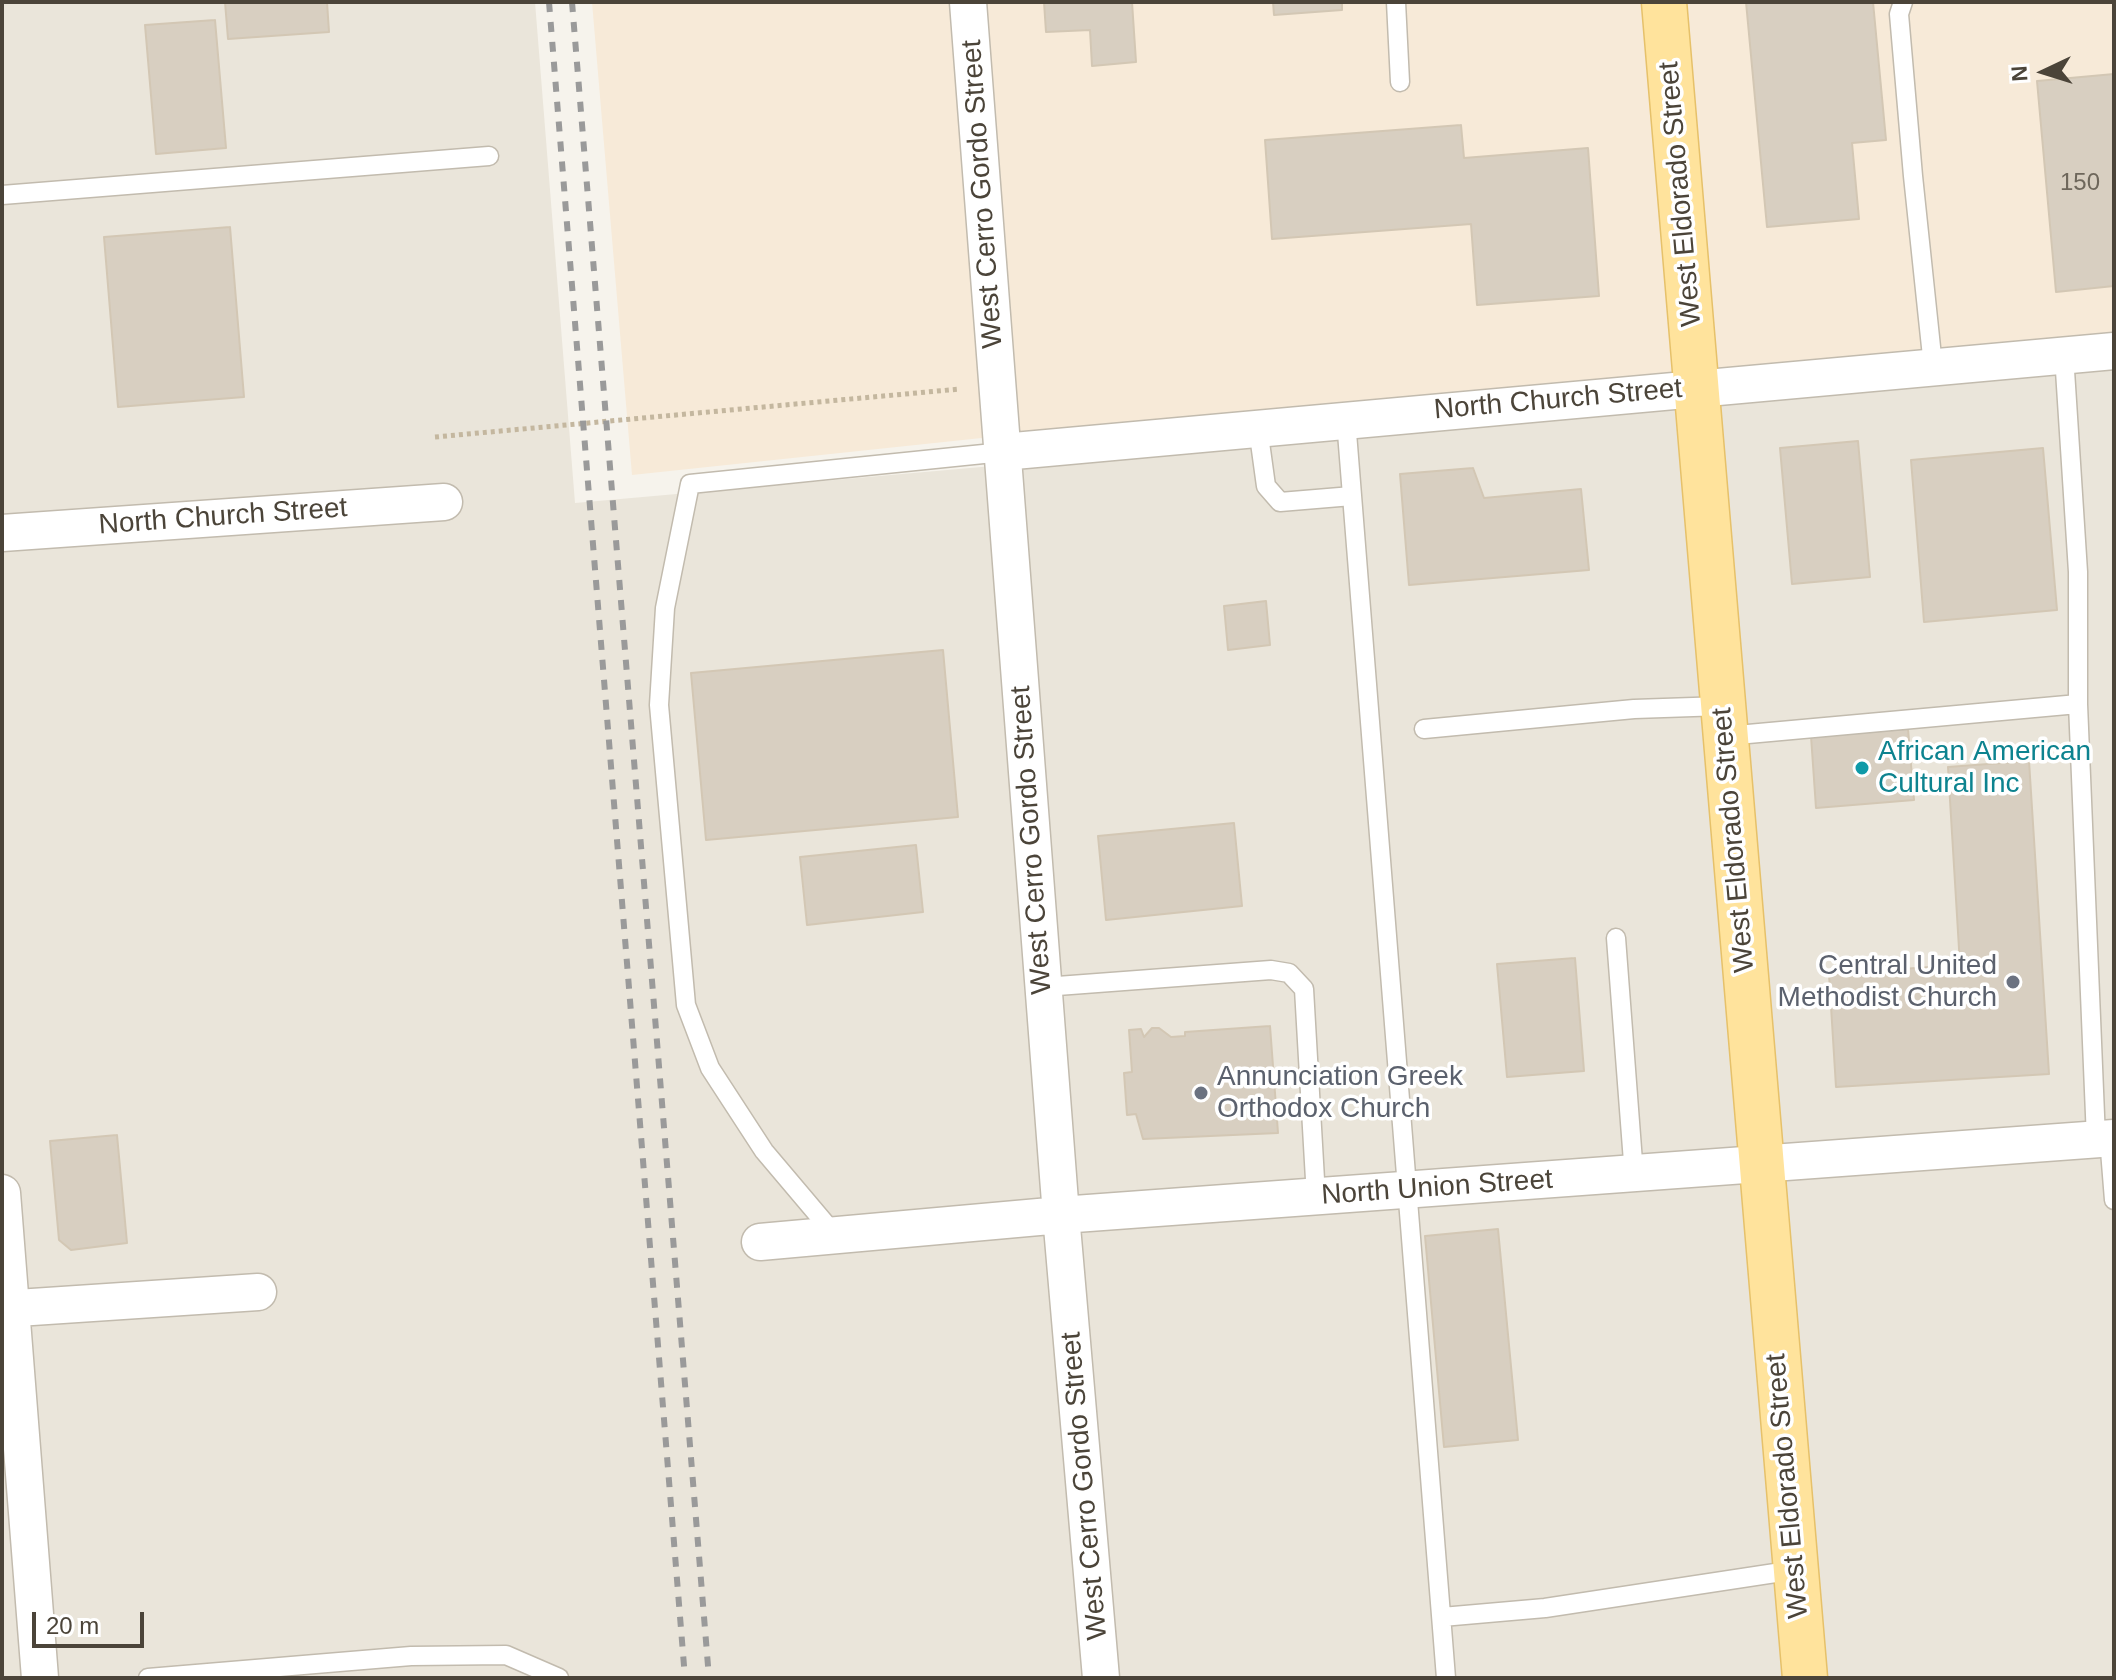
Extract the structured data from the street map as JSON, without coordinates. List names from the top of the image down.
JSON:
{
  "streets": {
    "main road": ["West Eldorado Street"],
    "street": ["West Cerro Gordo Street", "North Church Street", "North Union Street"]
  },
  "crossings": [
    ["West Cerro Gordo Street", "North Church Street"],
    ["West Cerro Gordo Street", "North Union Street"],
    ["West Eldorado Street", "North Church Street"],
    ["West Eldorado Street", "North Union Street"]
  ],
  "places": ["African American Cultural Inc", "Central United Methodist Church", "Annunciation Greek Orthodox Church"],
  "house_numbers": ["150"],
  "scale_bar": "20 m",
  "north": "left"
}
